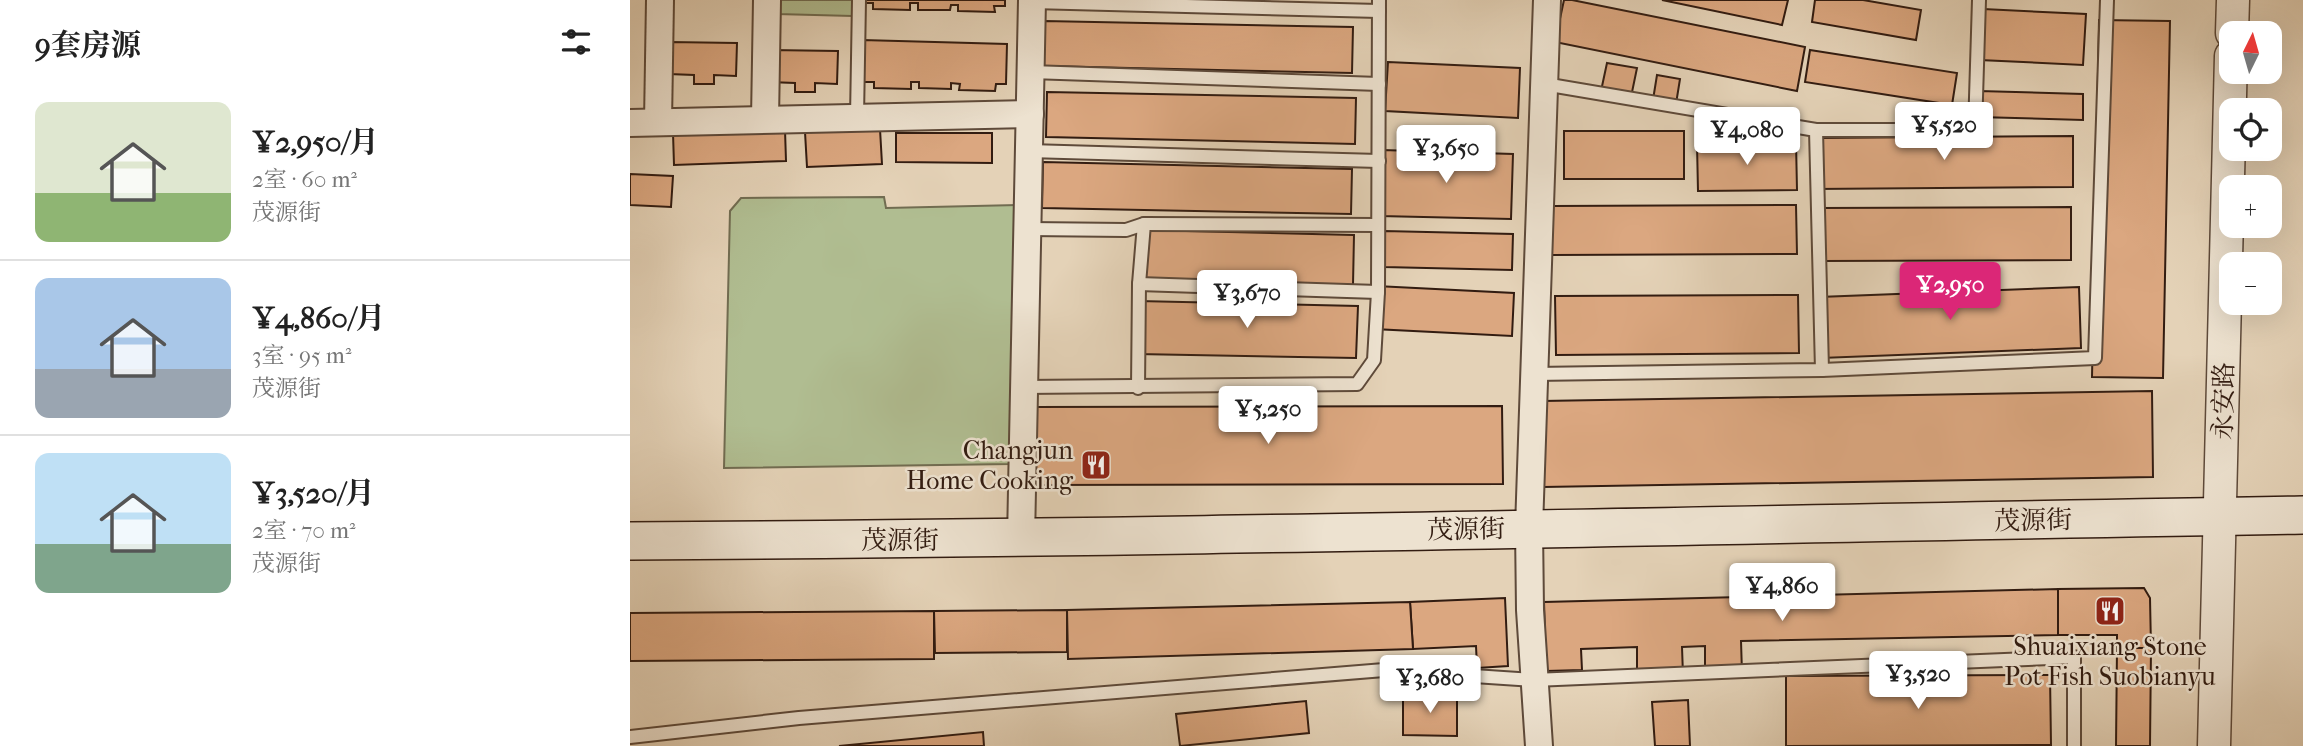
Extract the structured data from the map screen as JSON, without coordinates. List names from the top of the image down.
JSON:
{
  "streets": {
    "main road": ["茂源街"],
    "street": ["永安路"]
  },
  "crossings": [
    ["永安路", "茂源街"]
  ],
  "places": {
    "restaurant": ["Changjun Home Cooking", "Shuaixiang Stone Pot Fish Suobianyu"]
  },
  "north": "top",
  "page": {
    "heading": "9套房源",
    "map_buttons": ["+", "−"],
    "list": [
      {
        "name": "¥2,950/月",
        "note": "2室 · 60 m² · 茂源街"
      },
      {
        "name": "¥4,860/月",
        "note": "3室 · 95 m² · 茂源街"
      },
      {
        "name": "¥3,520/月",
        "note": "2室 · 70 m² · 茂源街"
      }
    ],
    "price": [
      "¥5,520",
      "¥4,080",
      "¥3,650",
      "¥2,950",
      "¥3,670",
      "¥5,250",
      "¥4,860",
      "¥3,520",
      "¥3,680"
    ]
  }
}
